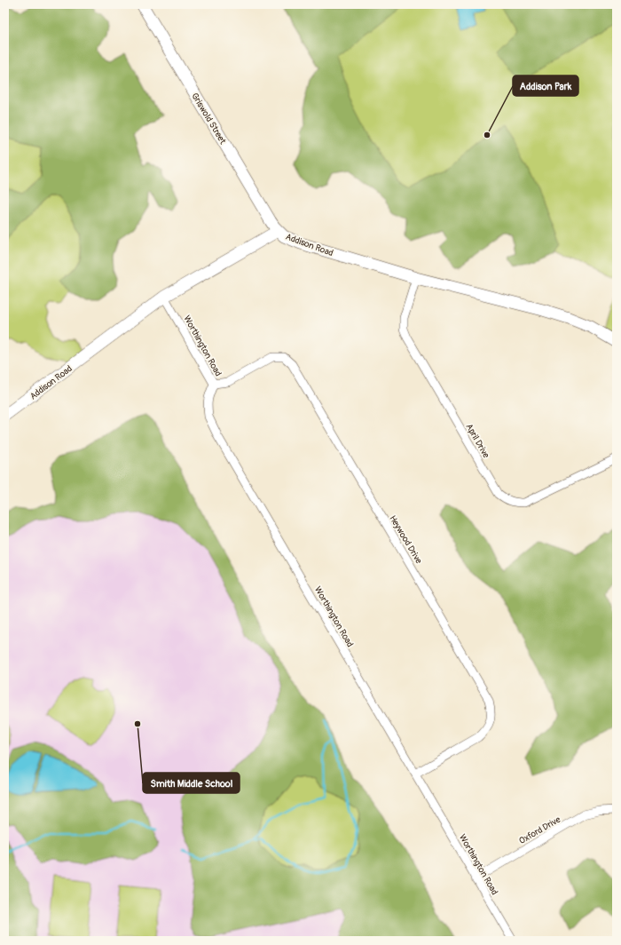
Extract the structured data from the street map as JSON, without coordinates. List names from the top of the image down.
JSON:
{
  "streets": {
    "main road": ["Griswold Street", "Addison Road"],
    "street": [
      "Worthington Road",
      "April Drive",
      "Heywood Drive",
      "Oxford Drive"
    ]
  },
  "crossings": [
    ["Griswold Street", "Addison Road"],
    ["Addison Road", "Worthington Road"],
    ["Addison Road", "April Drive"],
    ["Worthington Road", "Heywood Drive"],
    ["Worthington Road", "Oxford Drive"]
  ],
  "places": ["Addison Park", "Smith Middle School"]
}
